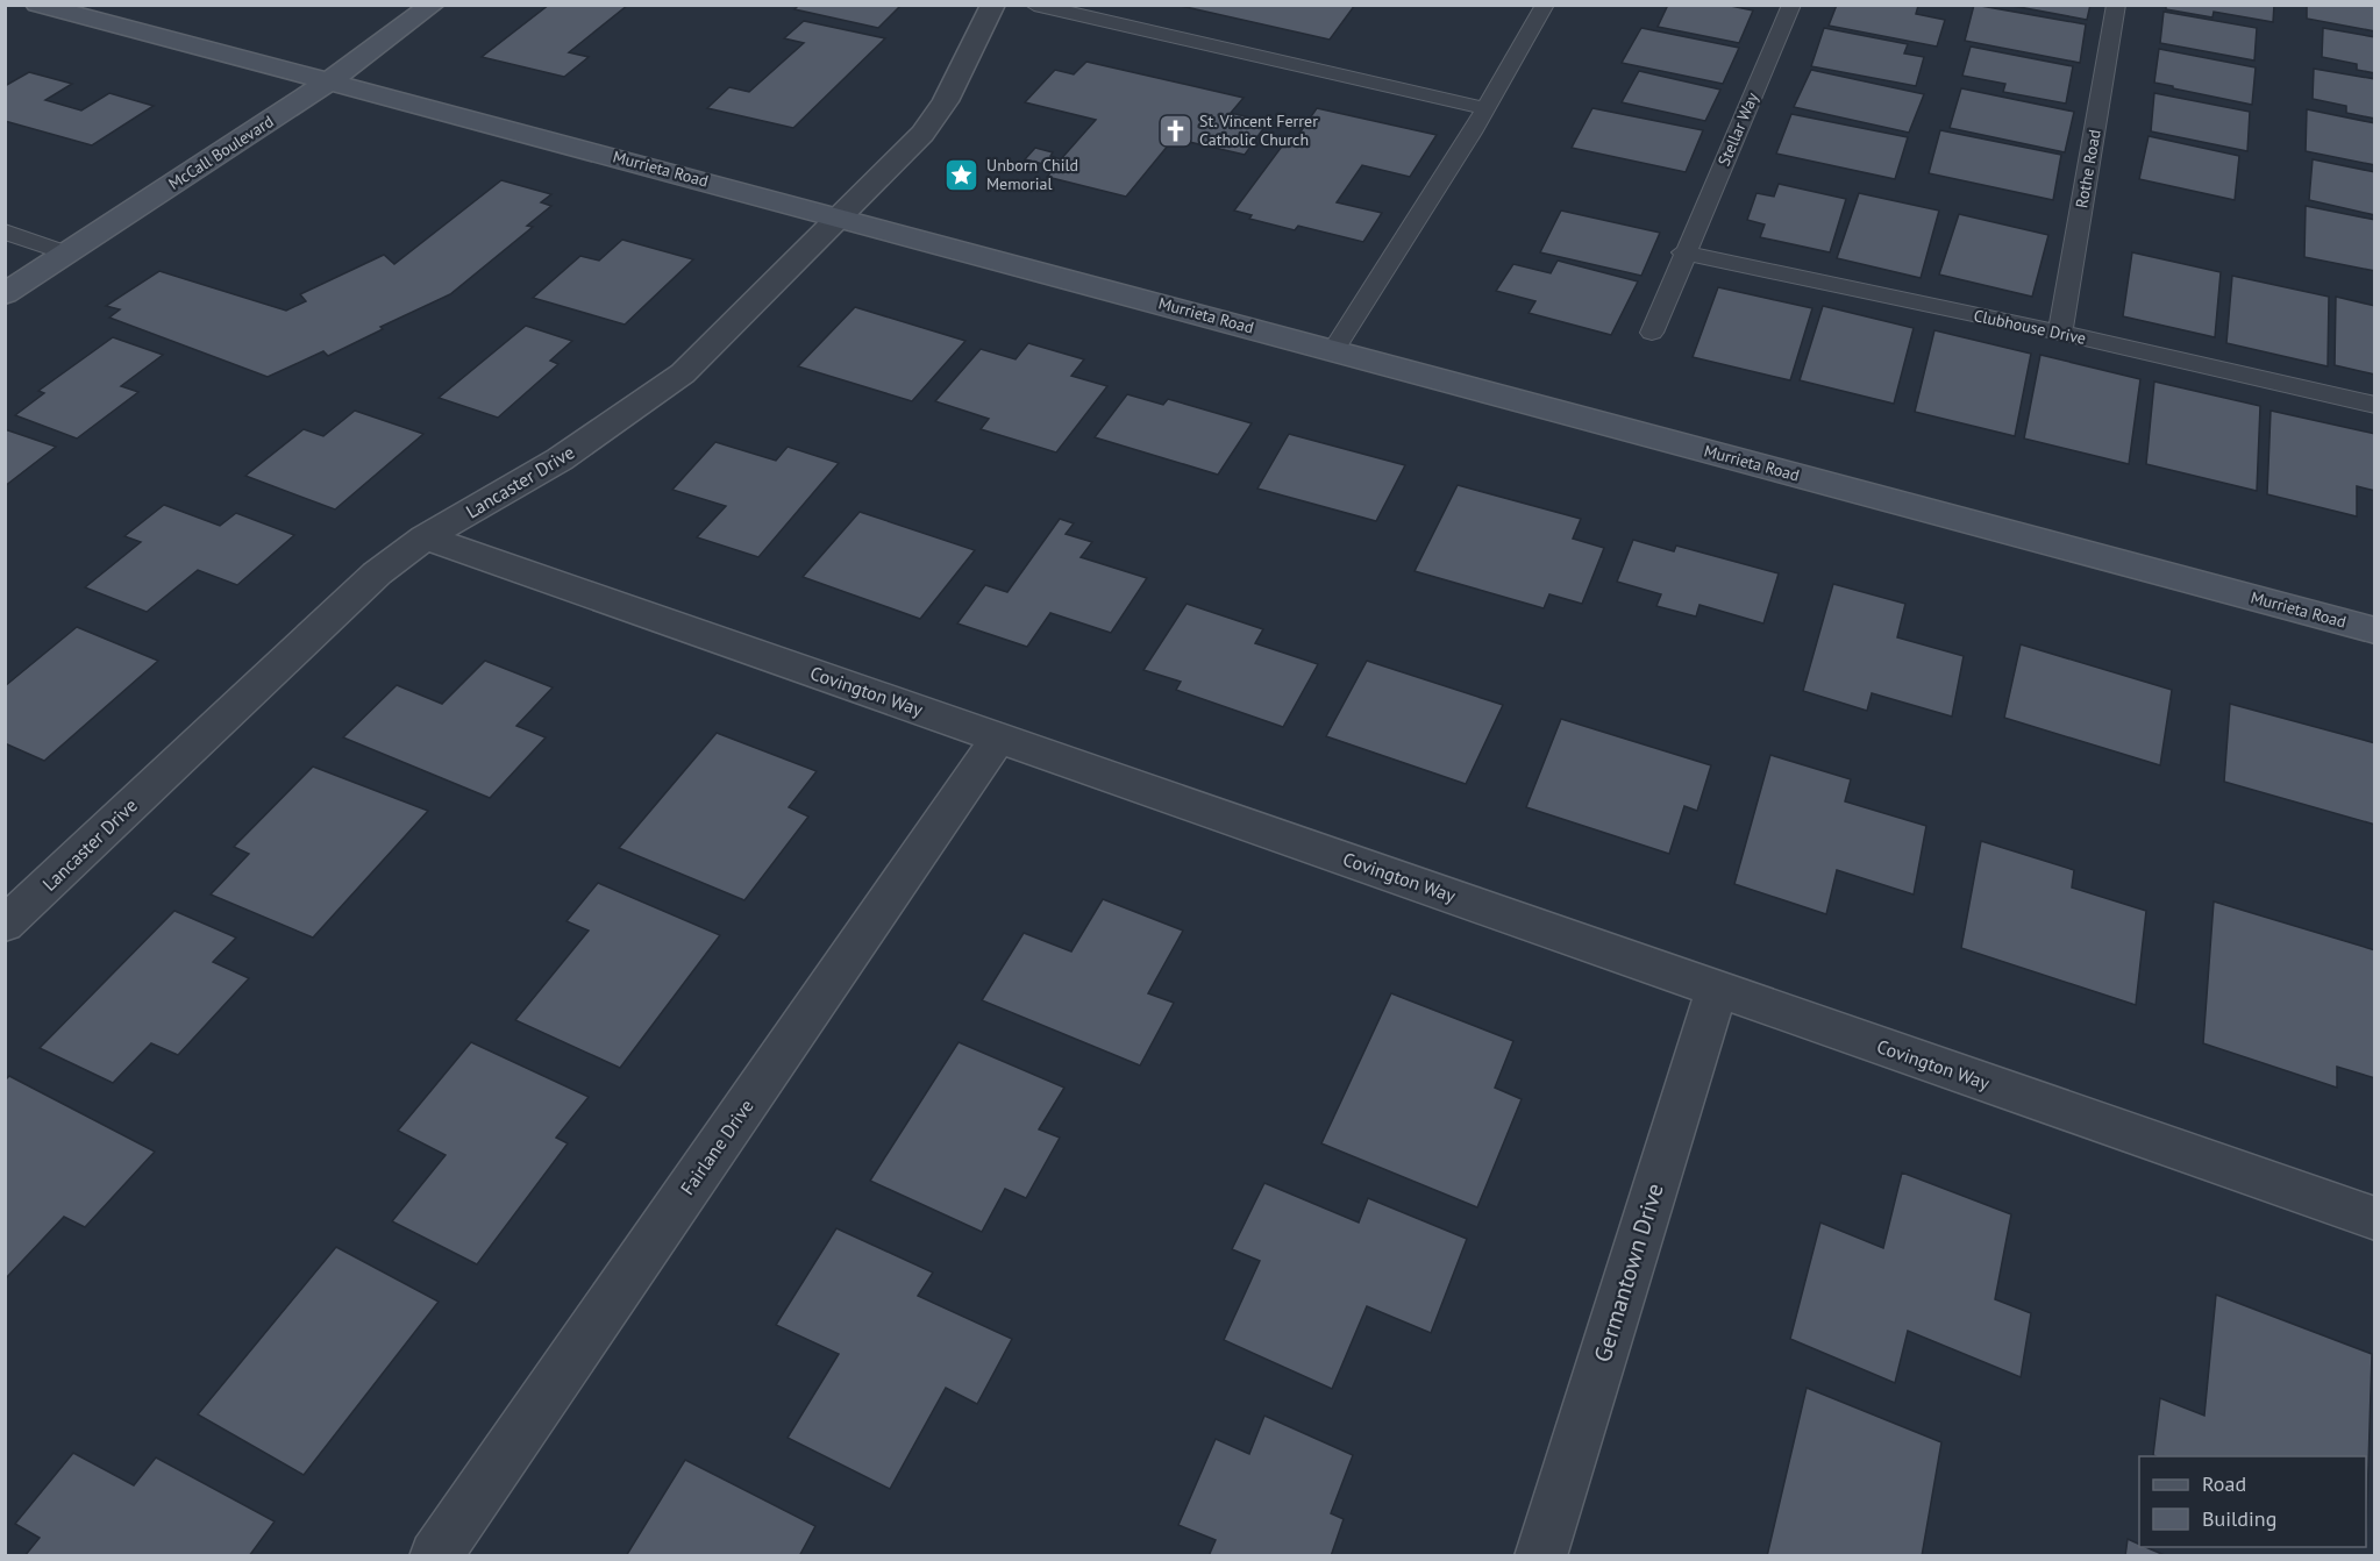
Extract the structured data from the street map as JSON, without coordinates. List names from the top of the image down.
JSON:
{
  "streets": {
    "main road": ["McCall Boulevard", "Murrieta Road"],
    "street": [
      "Lancaster Drive",
      "Covington Way",
      "Fairlane Drive",
      "Germantown Drive"
    ],
    "lane": ["Stellar Way", "Rothe Road", "Clubhouse Drive"]
  },
  "crossings": [
    ["Stellar Way", "Clubhouse Drive"],
    ["McCall Boulevard", "Murrieta Road"],
    ["Murrieta Road", "Lancaster Drive"],
    ["Rothe Road", "Clubhouse Drive"],
    ["Lancaster Drive", "Covington Way"],
    ["Covington Way", "Fairlane Drive"],
    ["Covington Way", "Germantown Drive"]
  ],
  "places": {
    "church": ["St. Vincent Ferrer Catholic Church"],
    "place": ["Unborn Child Memorial"]
  },
  "legend": ["Road", "Building"]
}
